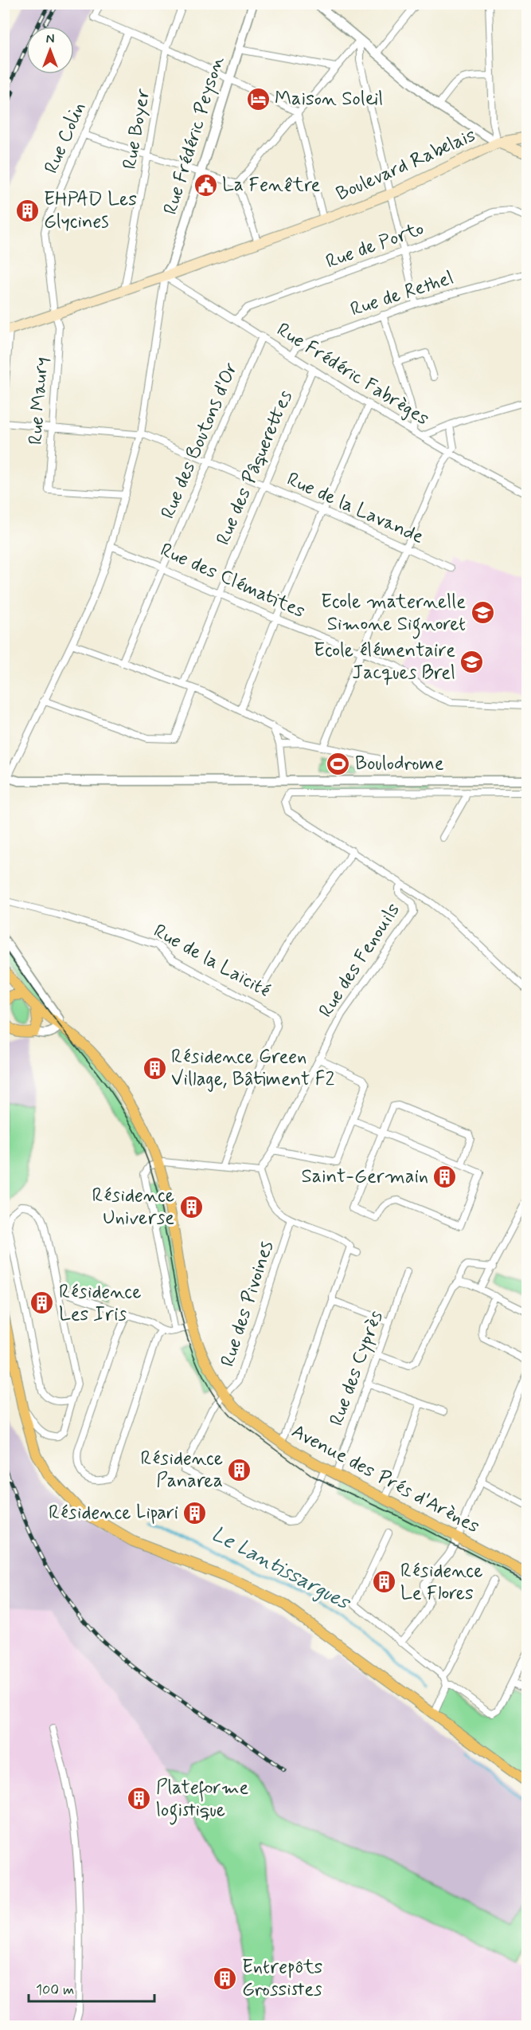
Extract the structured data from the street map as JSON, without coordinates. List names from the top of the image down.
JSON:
{
  "streets": {
    "main road": ["Boulevard Rabelais", "Avenue des Prés d'Arènes"],
    "street": [
      "Rue Boyer",
      "Rue Frédéric Peyson",
      "Rue Colin",
      "Rue de Porto",
      "Rue de Rethel",
      "Rue Frédéric Fabrèges",
      "Rue Maury",
      "Rue des Boutons d'Or",
      "Rue des Pâquerettes",
      "Rue de la Lavande",
      "Rue des Clématites",
      "Rue des Fenouils",
      "Rue de la Laïcité",
      "Rue des Pivoines",
      "Rue des Cyprès"
    ]
  },
  "crossings": [
    ["Rue Boyer", "Boulevard Rabelais"],
    ["Rue Frédéric Peyson", "Boulevard Rabelais"],
    ["Rue Frédéric Peyson", "Rue Frédéric Fabrèges"],
    ["Rue Colin", "Boulevard Rabelais"],
    ["Rue Colin", "Rue Maury"],
    ["Boulevard Rabelais", "Rue Frédéric Fabrèges"],
    ["Boulevard Rabelais", "Rue Maury"],
    ["Rue de Porto", "Rue Frédéric Fabrèges"],
    ["Rue de Rethel", "Rue Frédéric Fabrèges"],
    ["Rue Frédéric Fabrèges", "Rue des Boutons d'Or"],
    ["Rue Frédéric Fabrèges", "Rue des Pâquerettes"],
    ["Rue Maury", "Rue de la Lavande"],
    ["Rue des Boutons d'Or", "Rue de la Lavande"],
    ["Rue des Boutons d'Or", "Rue des Clématites"],
    ["Rue des Pâquerettes", "Rue de la Lavande"],
    ["Rue des Pâquerettes", "Rue des Clématites"],
    ["Rue des Pivoines", "Avenue des Prés d'Arènes"],
    ["Rue des Cyprès", "Avenue des Prés d'Arènes"]
  ],
  "water": ["Le Lantissargues"],
  "places": {
    "hotel": ["Maison Soleil"],
    "public building": ["La Fenêtre"],
    "building": [
      "EHPAD Les Glycines",
      "Résidence Green Village, Bâtiment F2",
      "Saint-Germain",
      "Résidence Universe",
      "Résidence Les Iris",
      "Résidence Panarea",
      "Résidence Lipari",
      "Résidence Le Flores",
      "Plateforme logistique",
      "Entrepôts Grossistes"
    ],
    "school or university": ["Ecole maternelle Simone Signoret", "Ecole élémentaire Jacques Brel"],
    "sports": ["Boulodrome"]
  },
  "scale_bar": "100 m",
  "north": "top"
}
